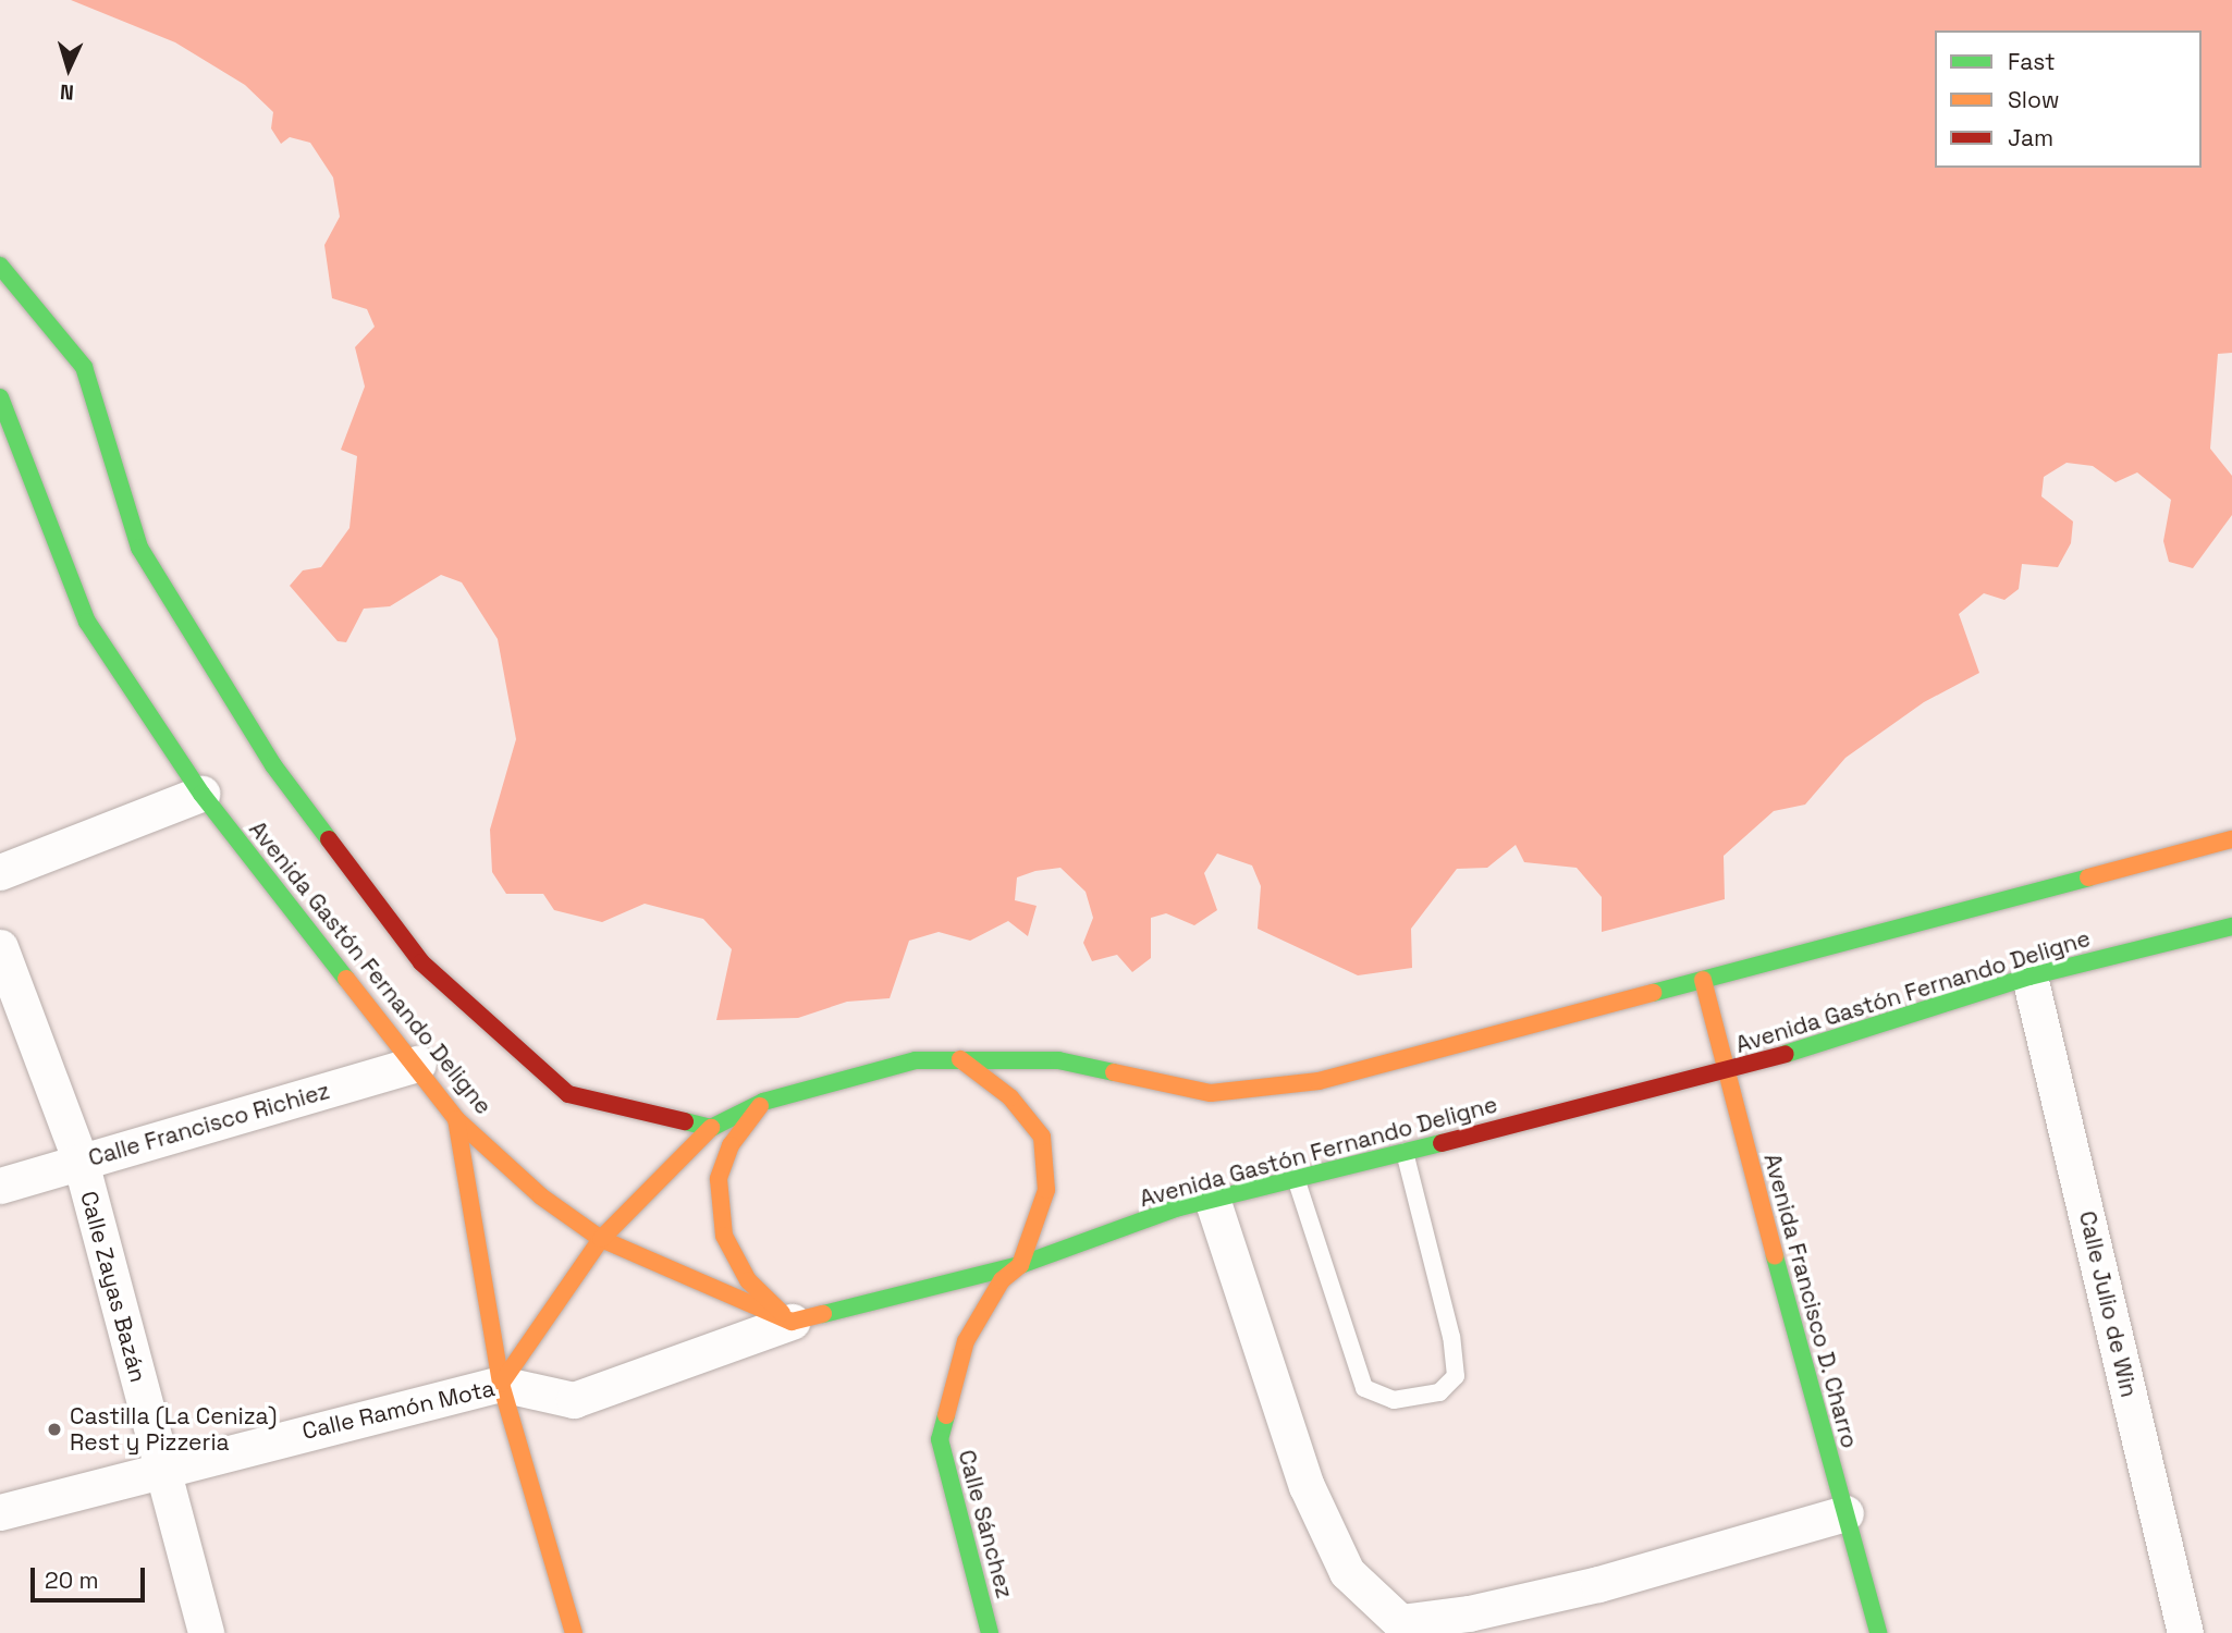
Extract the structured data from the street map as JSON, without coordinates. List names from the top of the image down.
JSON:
{
  "streets": {
    "main road": ["Avenida Gastón Fernando Deligne", "Avenida Francisco D. Charro", "Calle Sánchez"],
    "street": [
      "Calle Francisco Richiez",
      "Calle Zayas Bazán",
      "Calle Julio de Win",
      "Calle Ramón Mota"
    ]
  },
  "crossings": [
    ["Avenida Gastón Fernando Deligne", "Calle Francisco Richiez"],
    ["Avenida Gastón Fernando Deligne", "Avenida Francisco D. Charro"],
    ["Avenida Gastón Fernando Deligne", "Calle Julio de Win"],
    ["Avenida Gastón Fernando Deligne", "Calle Ramón Mota"],
    ["Avenida Gastón Fernando Deligne", "Calle Sánchez"],
    ["Calle Francisco Richiez", "Calle Zayas Bazán"],
    ["Calle Zayas Bazán", "Calle Ramón Mota"]
  ],
  "places": ["Castilla (La Ceniza) Rest y Pizzeria"],
  "legend": ["Fast", "Slow", "Jam"],
  "scale_bar": "20 m",
  "north": "bottom"
}
